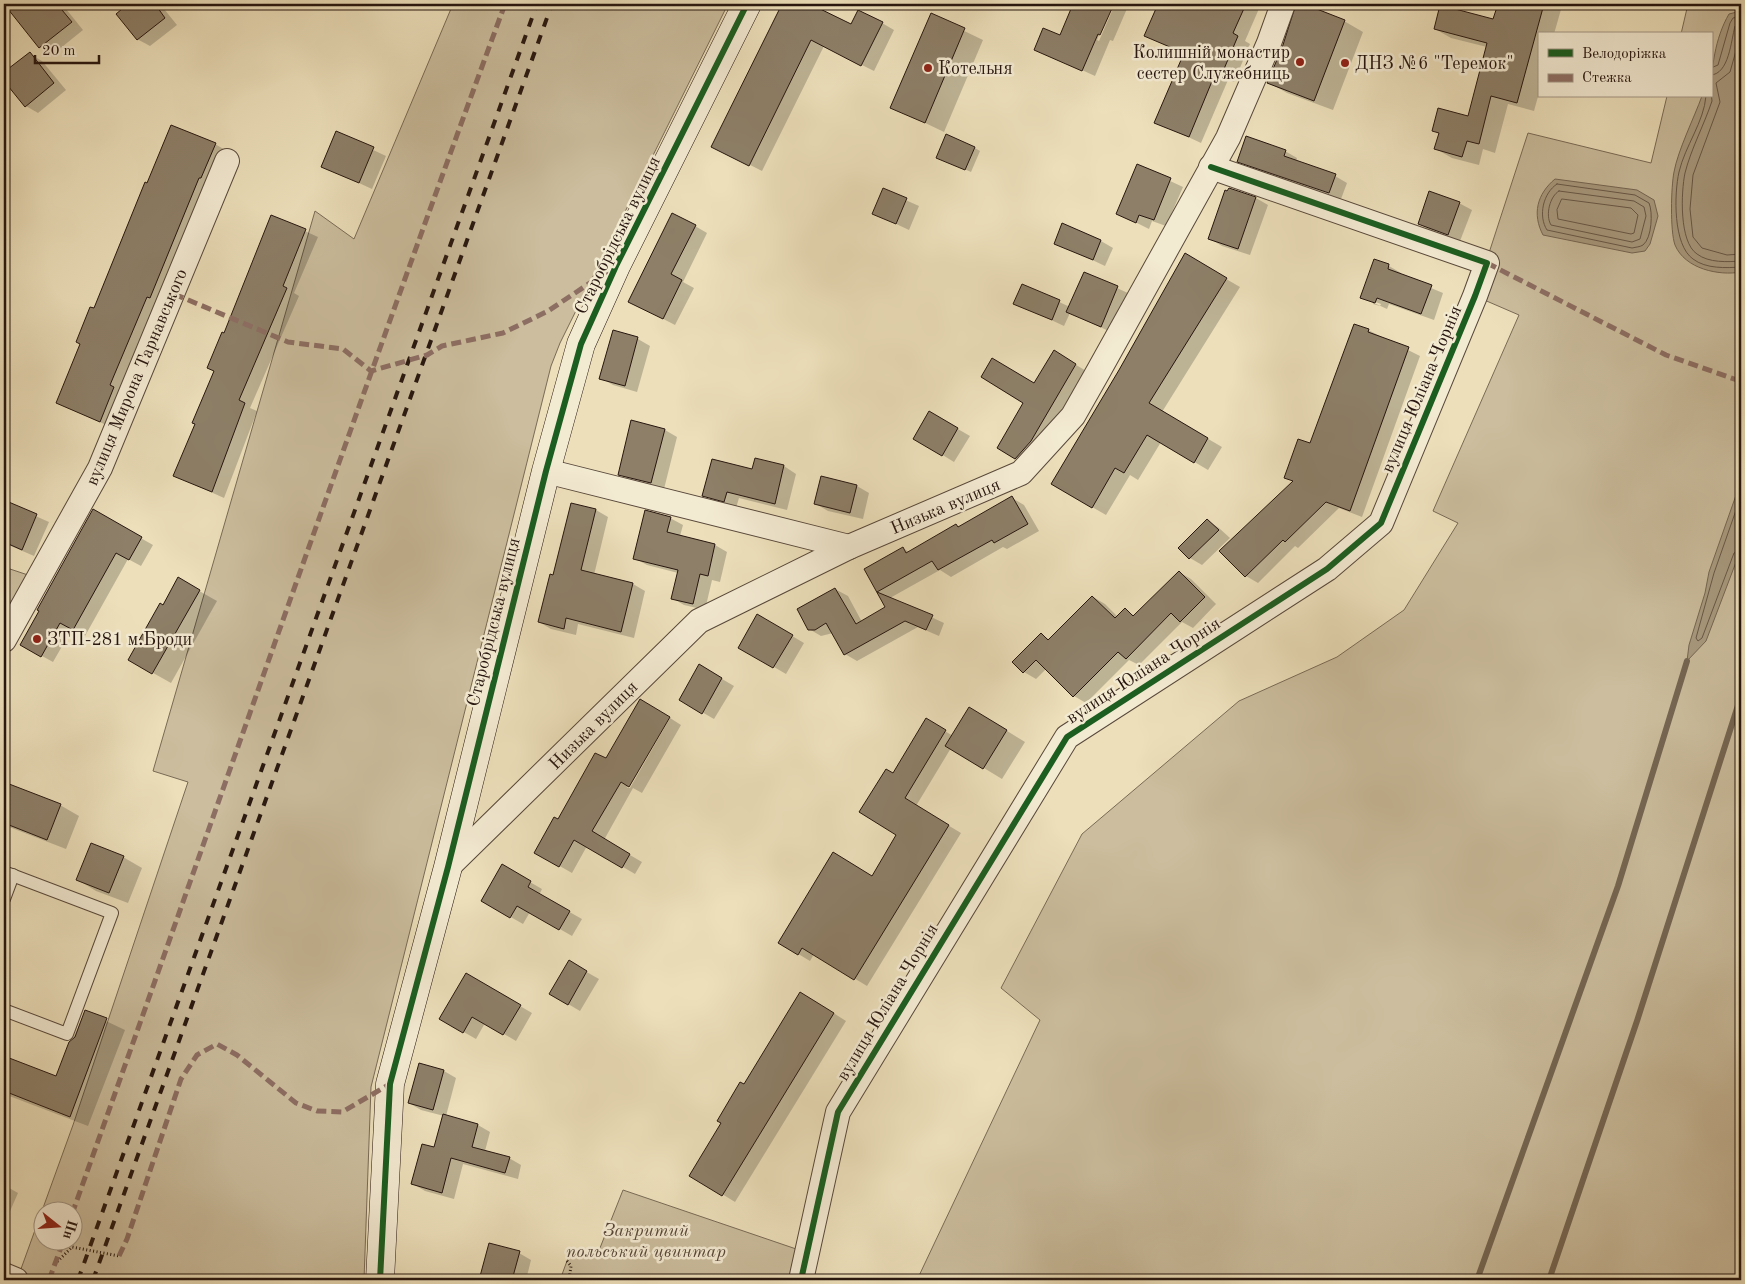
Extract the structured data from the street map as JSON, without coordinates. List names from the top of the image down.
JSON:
{
  "streets": {
    "street": [
      "Старобрідська вулиця",
      "вулиця Мирона Тарнавського",
      "вулиця Юліана Чорнія",
      "Низька вулиця"
    ]
  },
  "crossings": [
    ["Старобрідська вулиця", "Низька вулиця"],
    ["вулиця Юліана Чорнія", "Низька вулиця"]
  ],
  "parks": ["Закритий польський цвинтар"],
  "places": [
    "Колишній монастир сестер Служебниць",
    "ДНЗ №6 \"Теремок\"",
    "Котельня",
    "ЗТП-281 м.Броди"
  ],
  "legend": ["Велодоріжка", "Стежка"],
  "scale_bar": "20 m",
  "north": "right"
}
